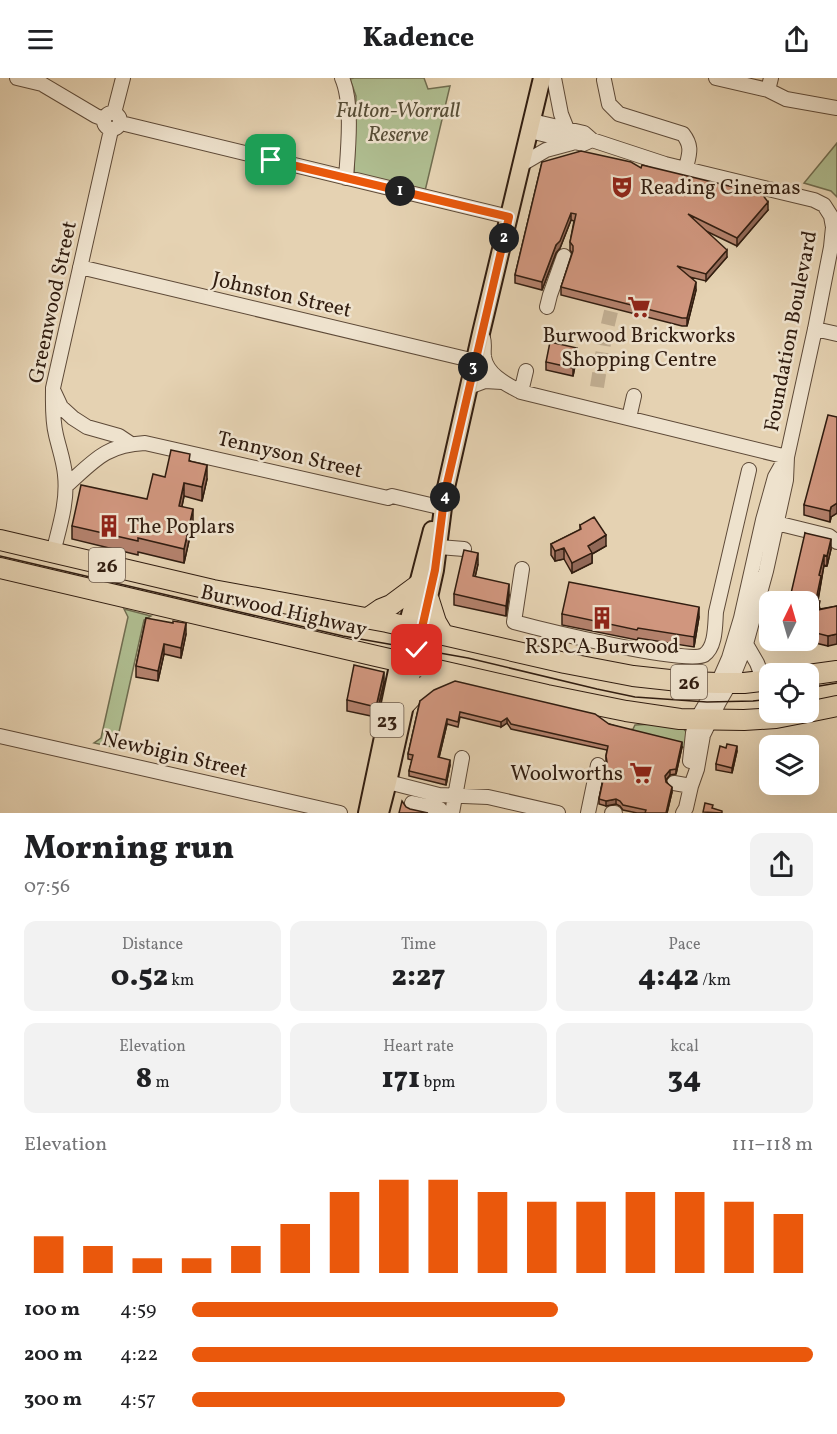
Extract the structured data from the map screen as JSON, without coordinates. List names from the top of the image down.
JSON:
{
  "streets": {
    "highway": ["26", "Burwood Highway"],
    "main road": ["23"],
    "street": [
      "Johnston Street",
      "Greenwood Street",
      "Foundation Boulevard",
      "Tennyson Street",
      "Newbigin Street"
    ]
  },
  "crossings": [
    ["Johnston Street", "Greenwood Street"],
    ["Johnston Street", "23"],
    ["Greenwood Street", "Tennyson Street"],
    ["Greenwood Street", "Burwood Highway"],
    ["Foundation Boulevard", "Burwood Highway"],
    ["Foundation Boulevard", "23"],
    ["Tennyson Street", "23"],
    ["Burwood Highway", "23"]
  ],
  "parks": ["Fulton-Worrall Reserve"],
  "places": {
    "theatre": ["Reading Cinemas"],
    "supermarket": ["Burwood Brickworks Shopping Centre", "Woolworths"],
    "building": ["The Poplars", "RSPCA Burwood"]
  },
  "north": "top",
  "page": {
    "header": "Kadence",
    "pins": [
      "1",
      "2",
      "3",
      "4"
    ],
    "heading": ["Morning run", "07:56"],
    "stats": [
      ["Distance", "0.52 km"],
      ["Time", "2:27"],
      ["Pace", "4:42 /km"],
      ["Elevation", "8 m"],
      ["Heart rate", "171 bpm"],
      ["kcal", "34"]
    ],
    "chart": ["Elevation", "111–118 m"],
    "list": [
      {
        "name": "100 m",
        "note": "4:59"
      },
      {
        "name": "200 m",
        "note": "4:22"
      },
      {
        "name": "300 m",
        "note": "4:57"
      }
    ]
  }
}
